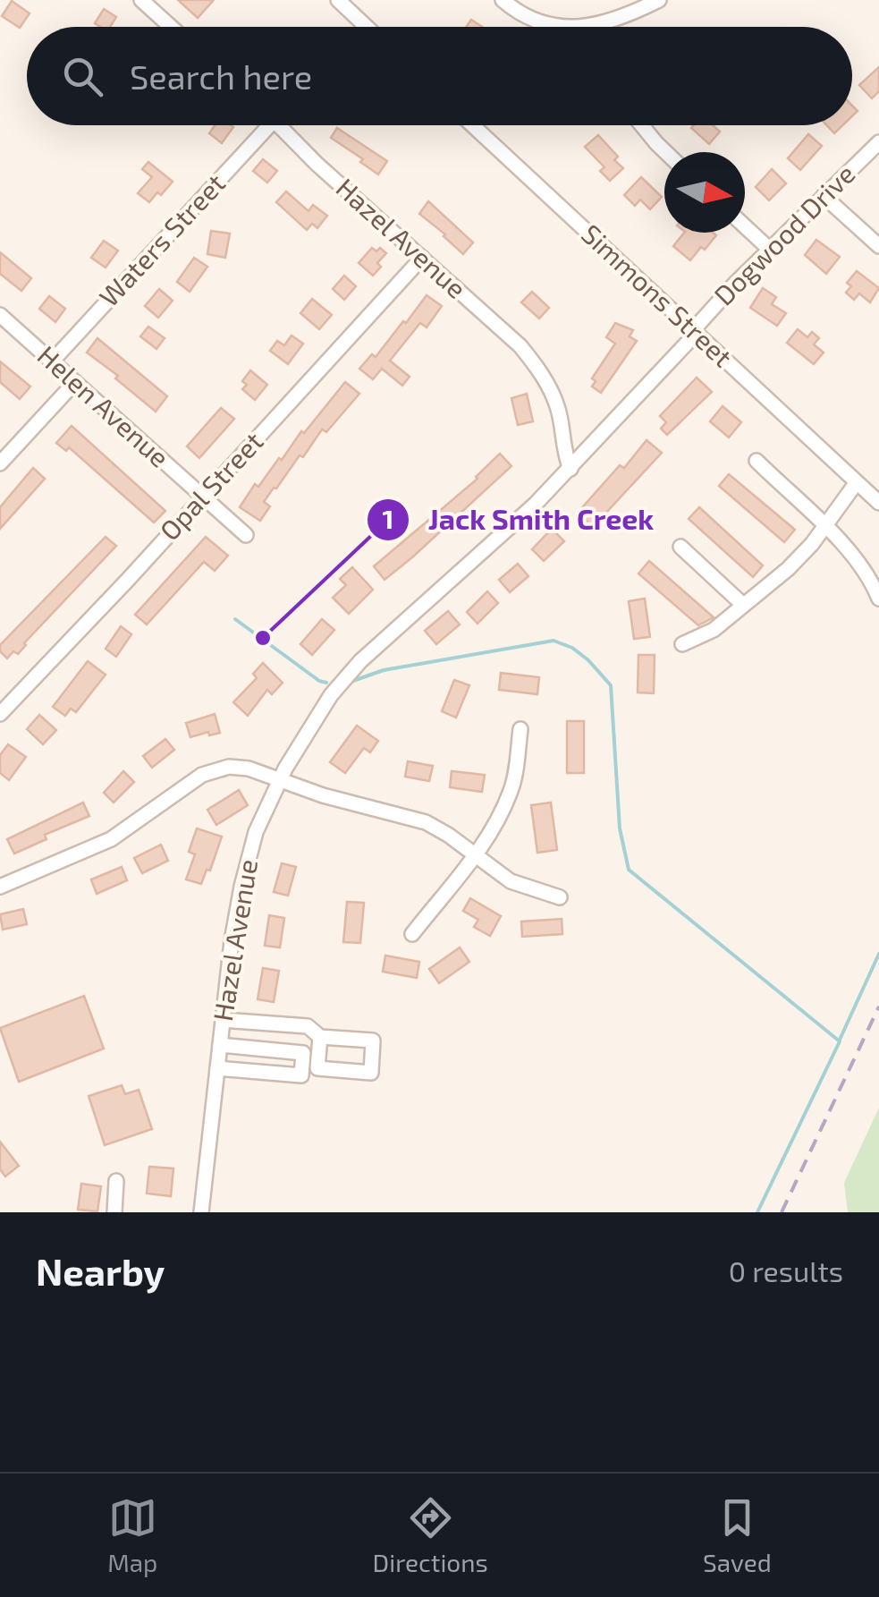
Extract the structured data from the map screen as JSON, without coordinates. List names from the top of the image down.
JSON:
{
  "streets": {
    "street": [
      "Dogwood Drive",
      "Hazel Avenue",
      "Waters Street",
      "Simmons Street",
      "Helen Avenue",
      "Opal Street"
    ]
  },
  "crossings": [
    ["Dogwood Drive", "Hazel Avenue"],
    ["Dogwood Drive", "Simmons Street"],
    ["Hazel Avenue", "Simmons Street"],
    ["Hazel Avenue", "Opal Street"],
    ["Waters Street", "Helen Avenue"],
    ["Helen Avenue", "Opal Street"]
  ],
  "places": ["Jack Smith Creek"],
  "north": "right",
  "page": {
    "search": "Search here",
    "heading": ["Nearby", "0 results"],
    "nav": ["Map", "Directions", "Saved"]
  }
}
